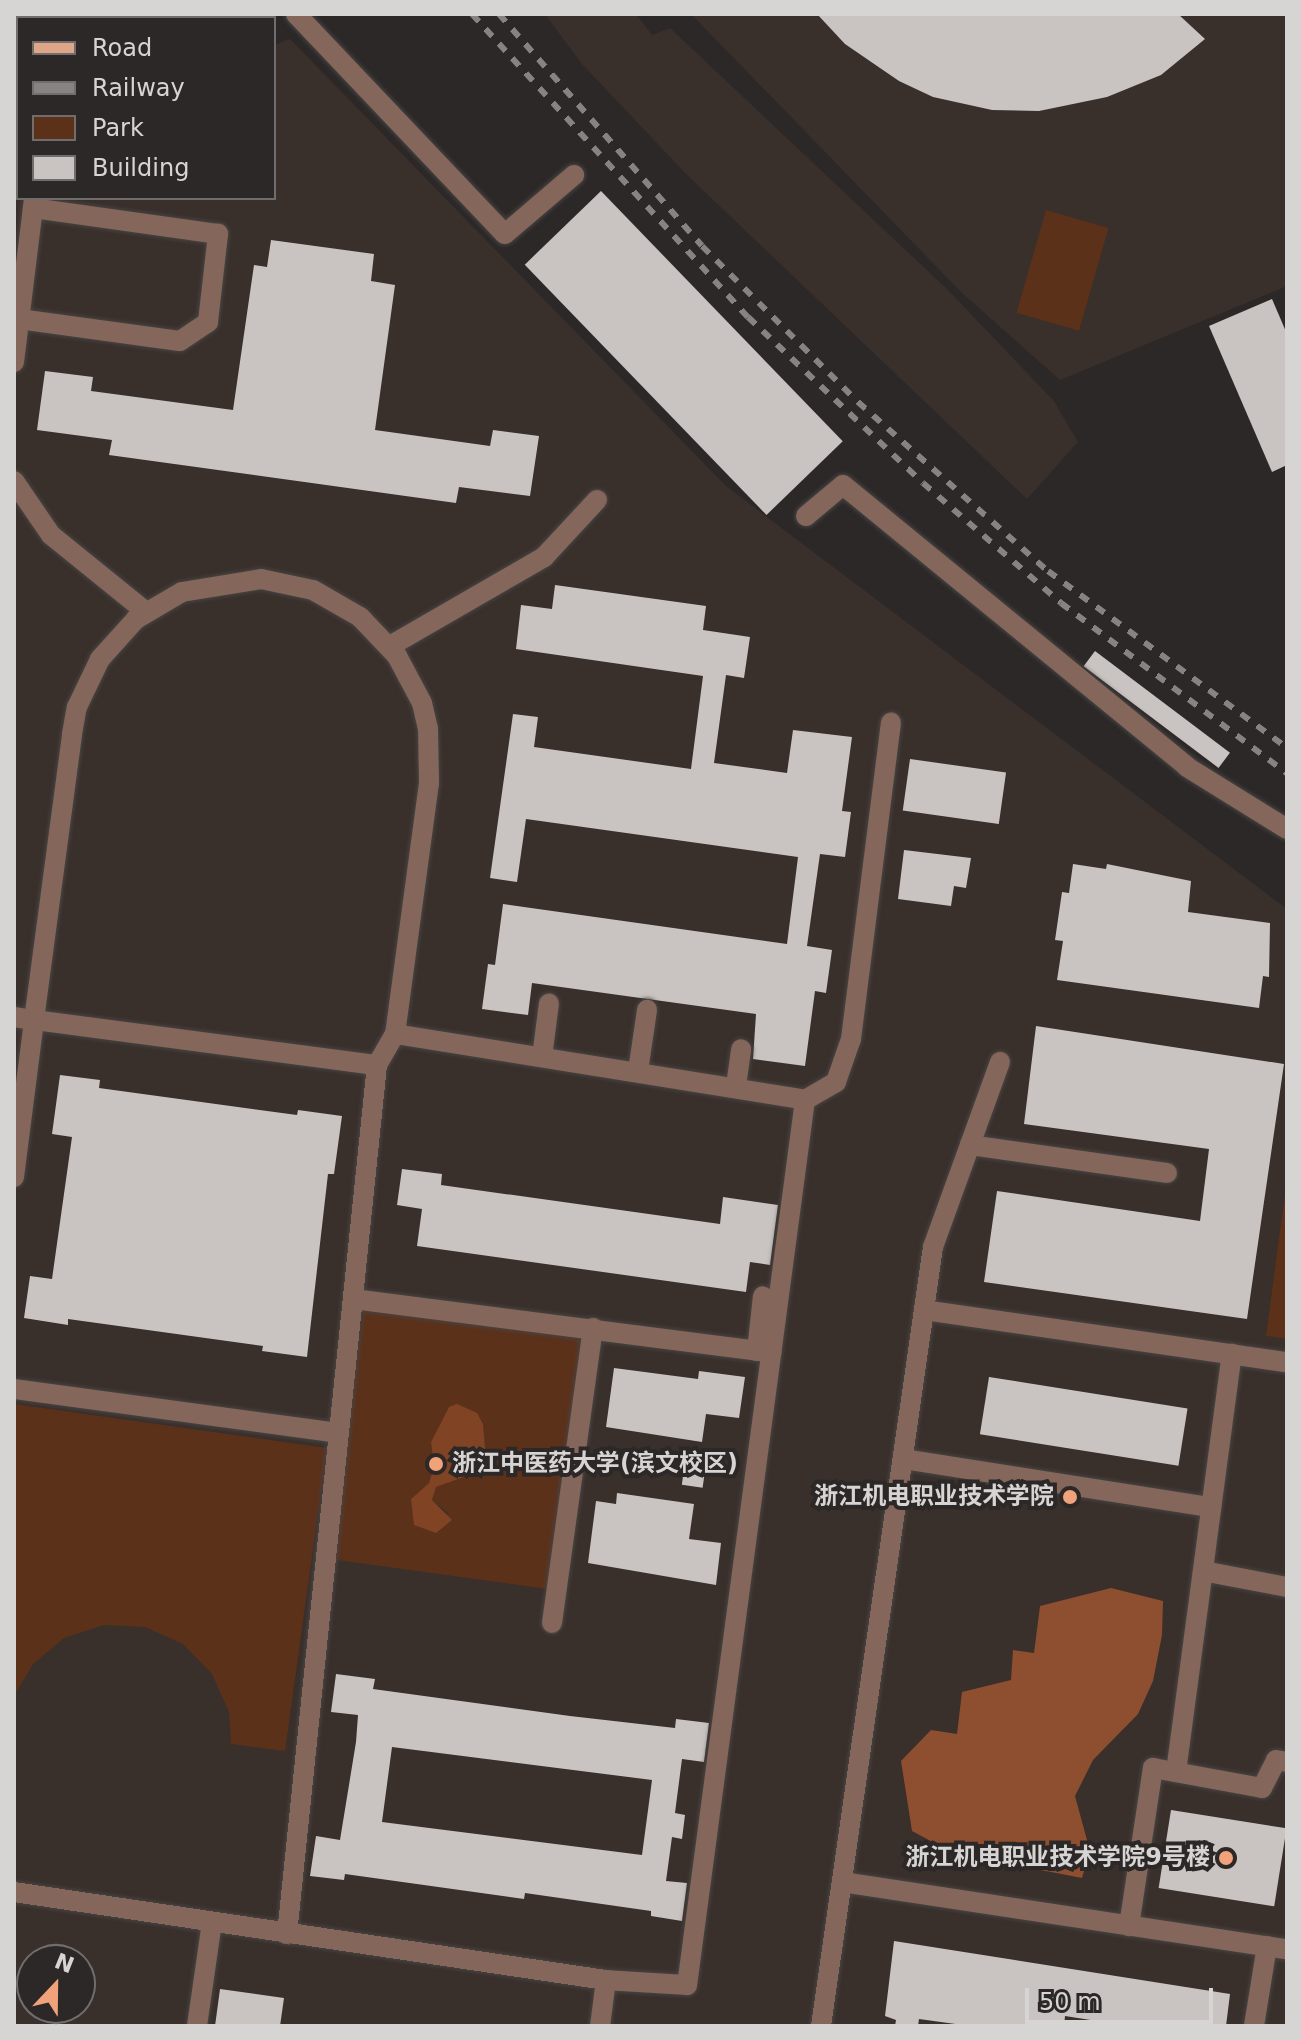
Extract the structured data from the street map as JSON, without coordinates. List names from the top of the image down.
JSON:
{
  "places": ["浙江中医药大学(滨文校区)", "浙江机电职业技术学院", "浙江机电职业技术学院9号楼"],
  "legend": [
    "Road",
    "Railway",
    "Park",
    "Building"
  ],
  "scale_bar": "50 m",
  "north": "top"
}
